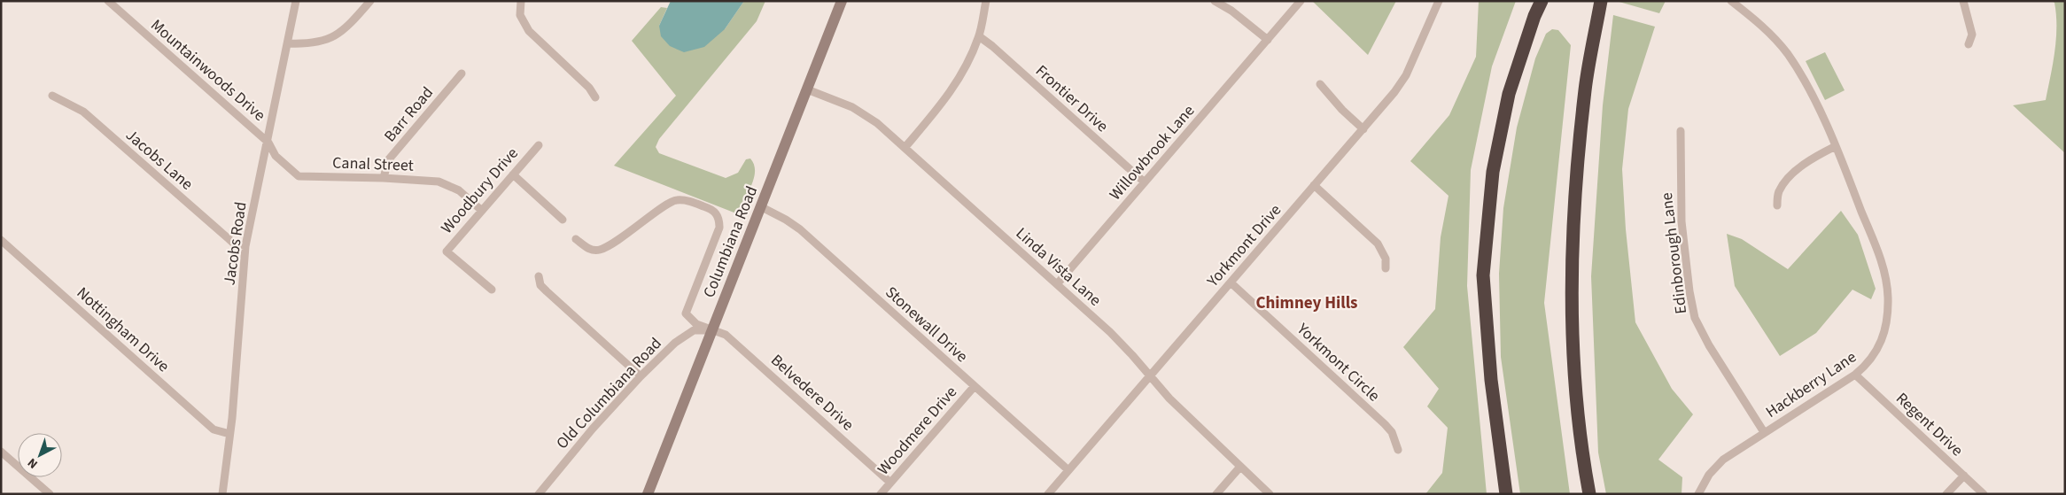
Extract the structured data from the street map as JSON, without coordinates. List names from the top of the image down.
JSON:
{
  "streets": {
    "main road": ["Columbiana Road"],
    "street": [
      "Mountainwoods Drive",
      "Frontier Drive",
      "Barr Road",
      "Willowbrook Lane",
      "Jacobs Lane",
      "Canal Street",
      "Woodbury Drive",
      "Jacobs Road",
      "Yorkmont Drive",
      "Edinborough Lane",
      "Linda Vista Lane",
      "Stonewall Drive",
      "Nottingham Drive",
      "Yorkmont Circle",
      "Hackberry Lane",
      "Belvedere Drive",
      "Old Columbiana Road",
      "Regent Drive",
      "Woodmere Drive"
    ]
  },
  "crossings": [
    ["Mountainwoods Drive", "Canal Street"],
    ["Mountainwoods Drive", "Jacobs Road"],
    ["Frontier Drive", "Willowbrook Lane"],
    ["Barr Road", "Canal Street"],
    ["Willowbrook Lane", "Linda Vista Lane"],
    ["Jacobs Lane", "Jacobs Road"],
    ["Canal Street", "Woodbury Drive"],
    ["Canal Street", "Jacobs Road"],
    ["Columbiana Road", "Linda Vista Lane"],
    ["Columbiana Road", "Stonewall Drive"],
    ["Columbiana Road", "Belvedere Drive"],
    ["Columbiana Road", "Old Columbiana Road"],
    ["Jacobs Road", "Nottingham Drive"],
    ["Yorkmont Drive", "Linda Vista Lane"],
    ["Yorkmont Drive", "Stonewall Drive"],
    ["Yorkmont Drive", "Yorkmont Circle"],
    ["Edinborough Lane", "Hackberry Lane"],
    ["Stonewall Drive", "Woodmere Drive"],
    ["Hackberry Lane", "Regent Drive"],
    ["Belvedere Drive", "Old Columbiana Road"],
    ["Belvedere Drive", "Woodmere Drive"]
  ],
  "districts": ["Chimney Hills"],
  "north": "bottom left"
}
